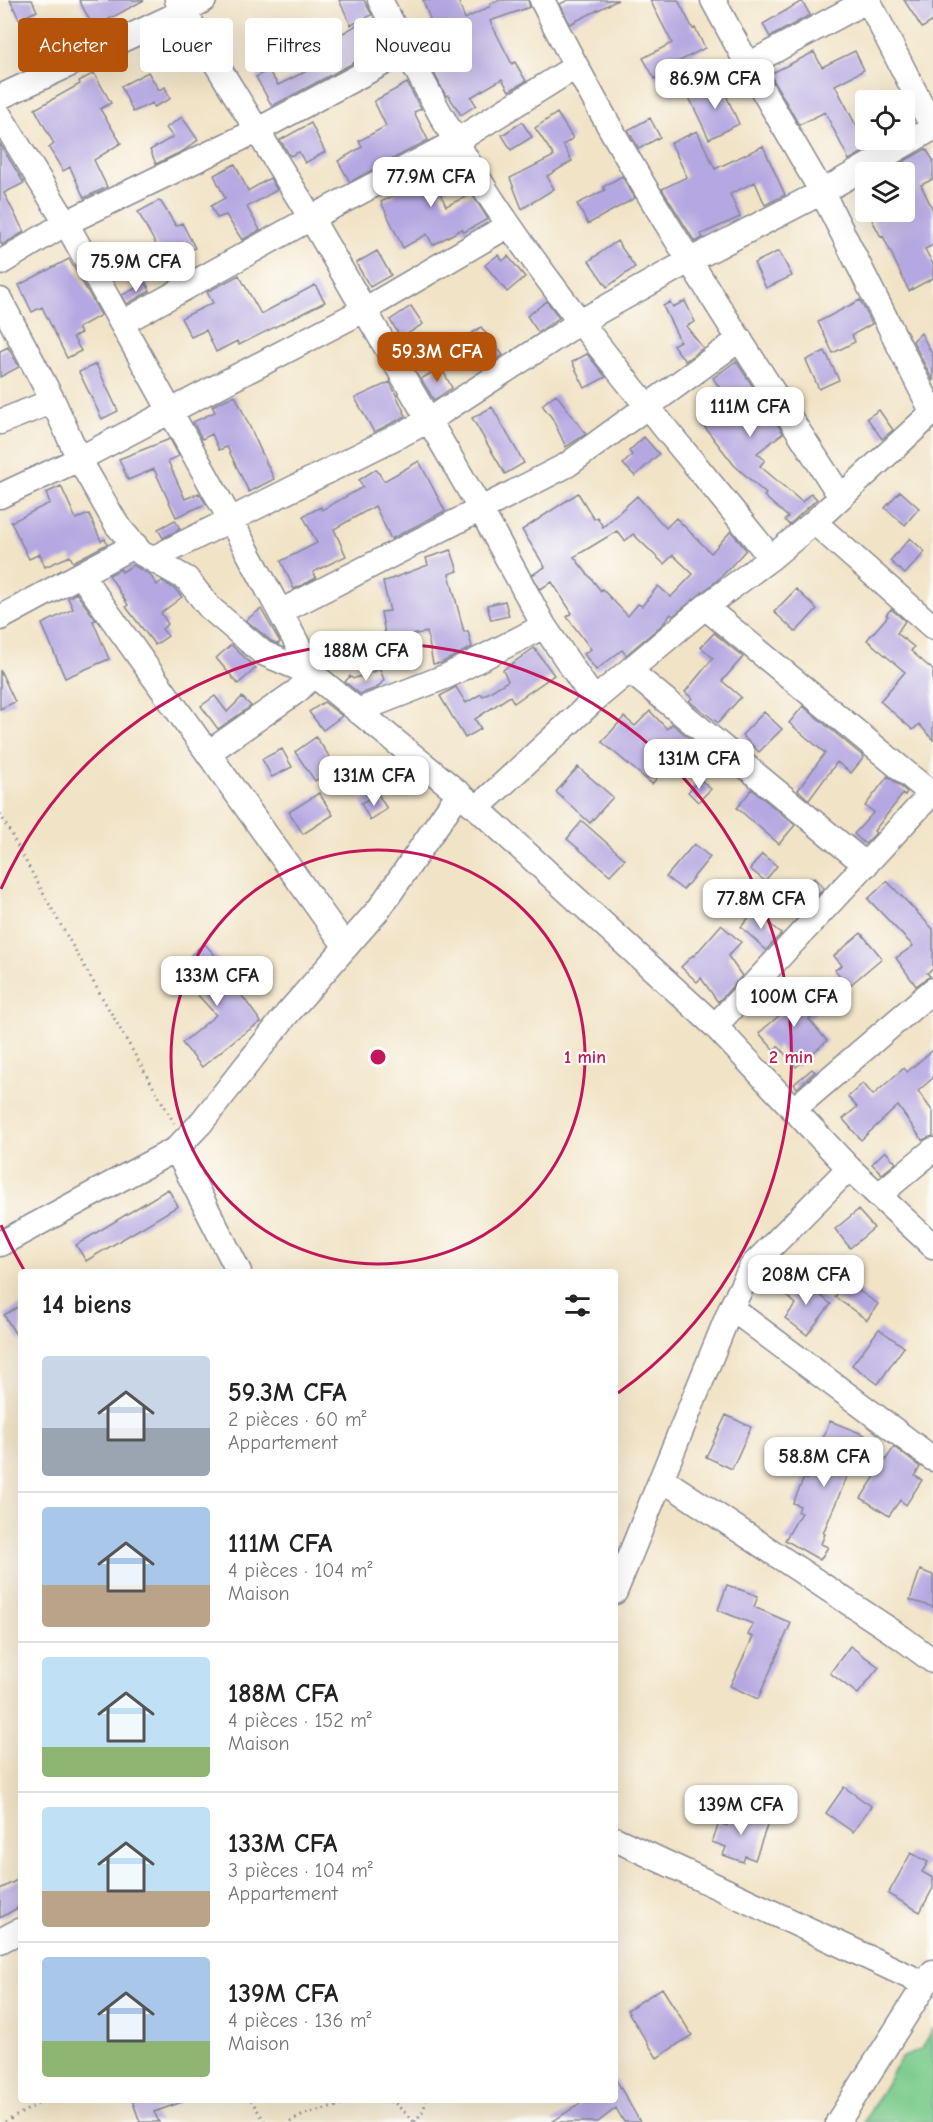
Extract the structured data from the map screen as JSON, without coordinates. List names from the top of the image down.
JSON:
{
  "page": {
    "chip": [
      "Acheter",
      "Louer",
      "Filtres",
      "Nouveau"
    ],
    "price": [
      "86.9M CFA",
      "77.9M CFA",
      "75.9M CFA",
      "59.3M CFA",
      "111M CFA",
      "188M CFA",
      "131M CFA",
      "131M CFA",
      "77.8M CFA",
      "133M CFA",
      "100M CFA",
      "208M CFA",
      "58.8M CFA",
      "139M CFA"
    ],
    "heading": "14 biens",
    "list": [
      {
        "name": "59.3M CFA",
        "note": "2 pièces · 60 m² · Appartement"
      },
      {
        "name": "111M CFA",
        "note": "4 pièces · 104 m² · Maison"
      },
      {
        "name": "188M CFA",
        "note": "4 pièces · 152 m² · Maison"
      },
      {
        "name": "133M CFA",
        "note": "3 pièces · 104 m² · Appartement"
      },
      {
        "name": "139M CFA",
        "note": "4 pièces · 136 m² · Maison"
      }
    ]
  },
  "rings": ["1 min", "2 min"]
}
